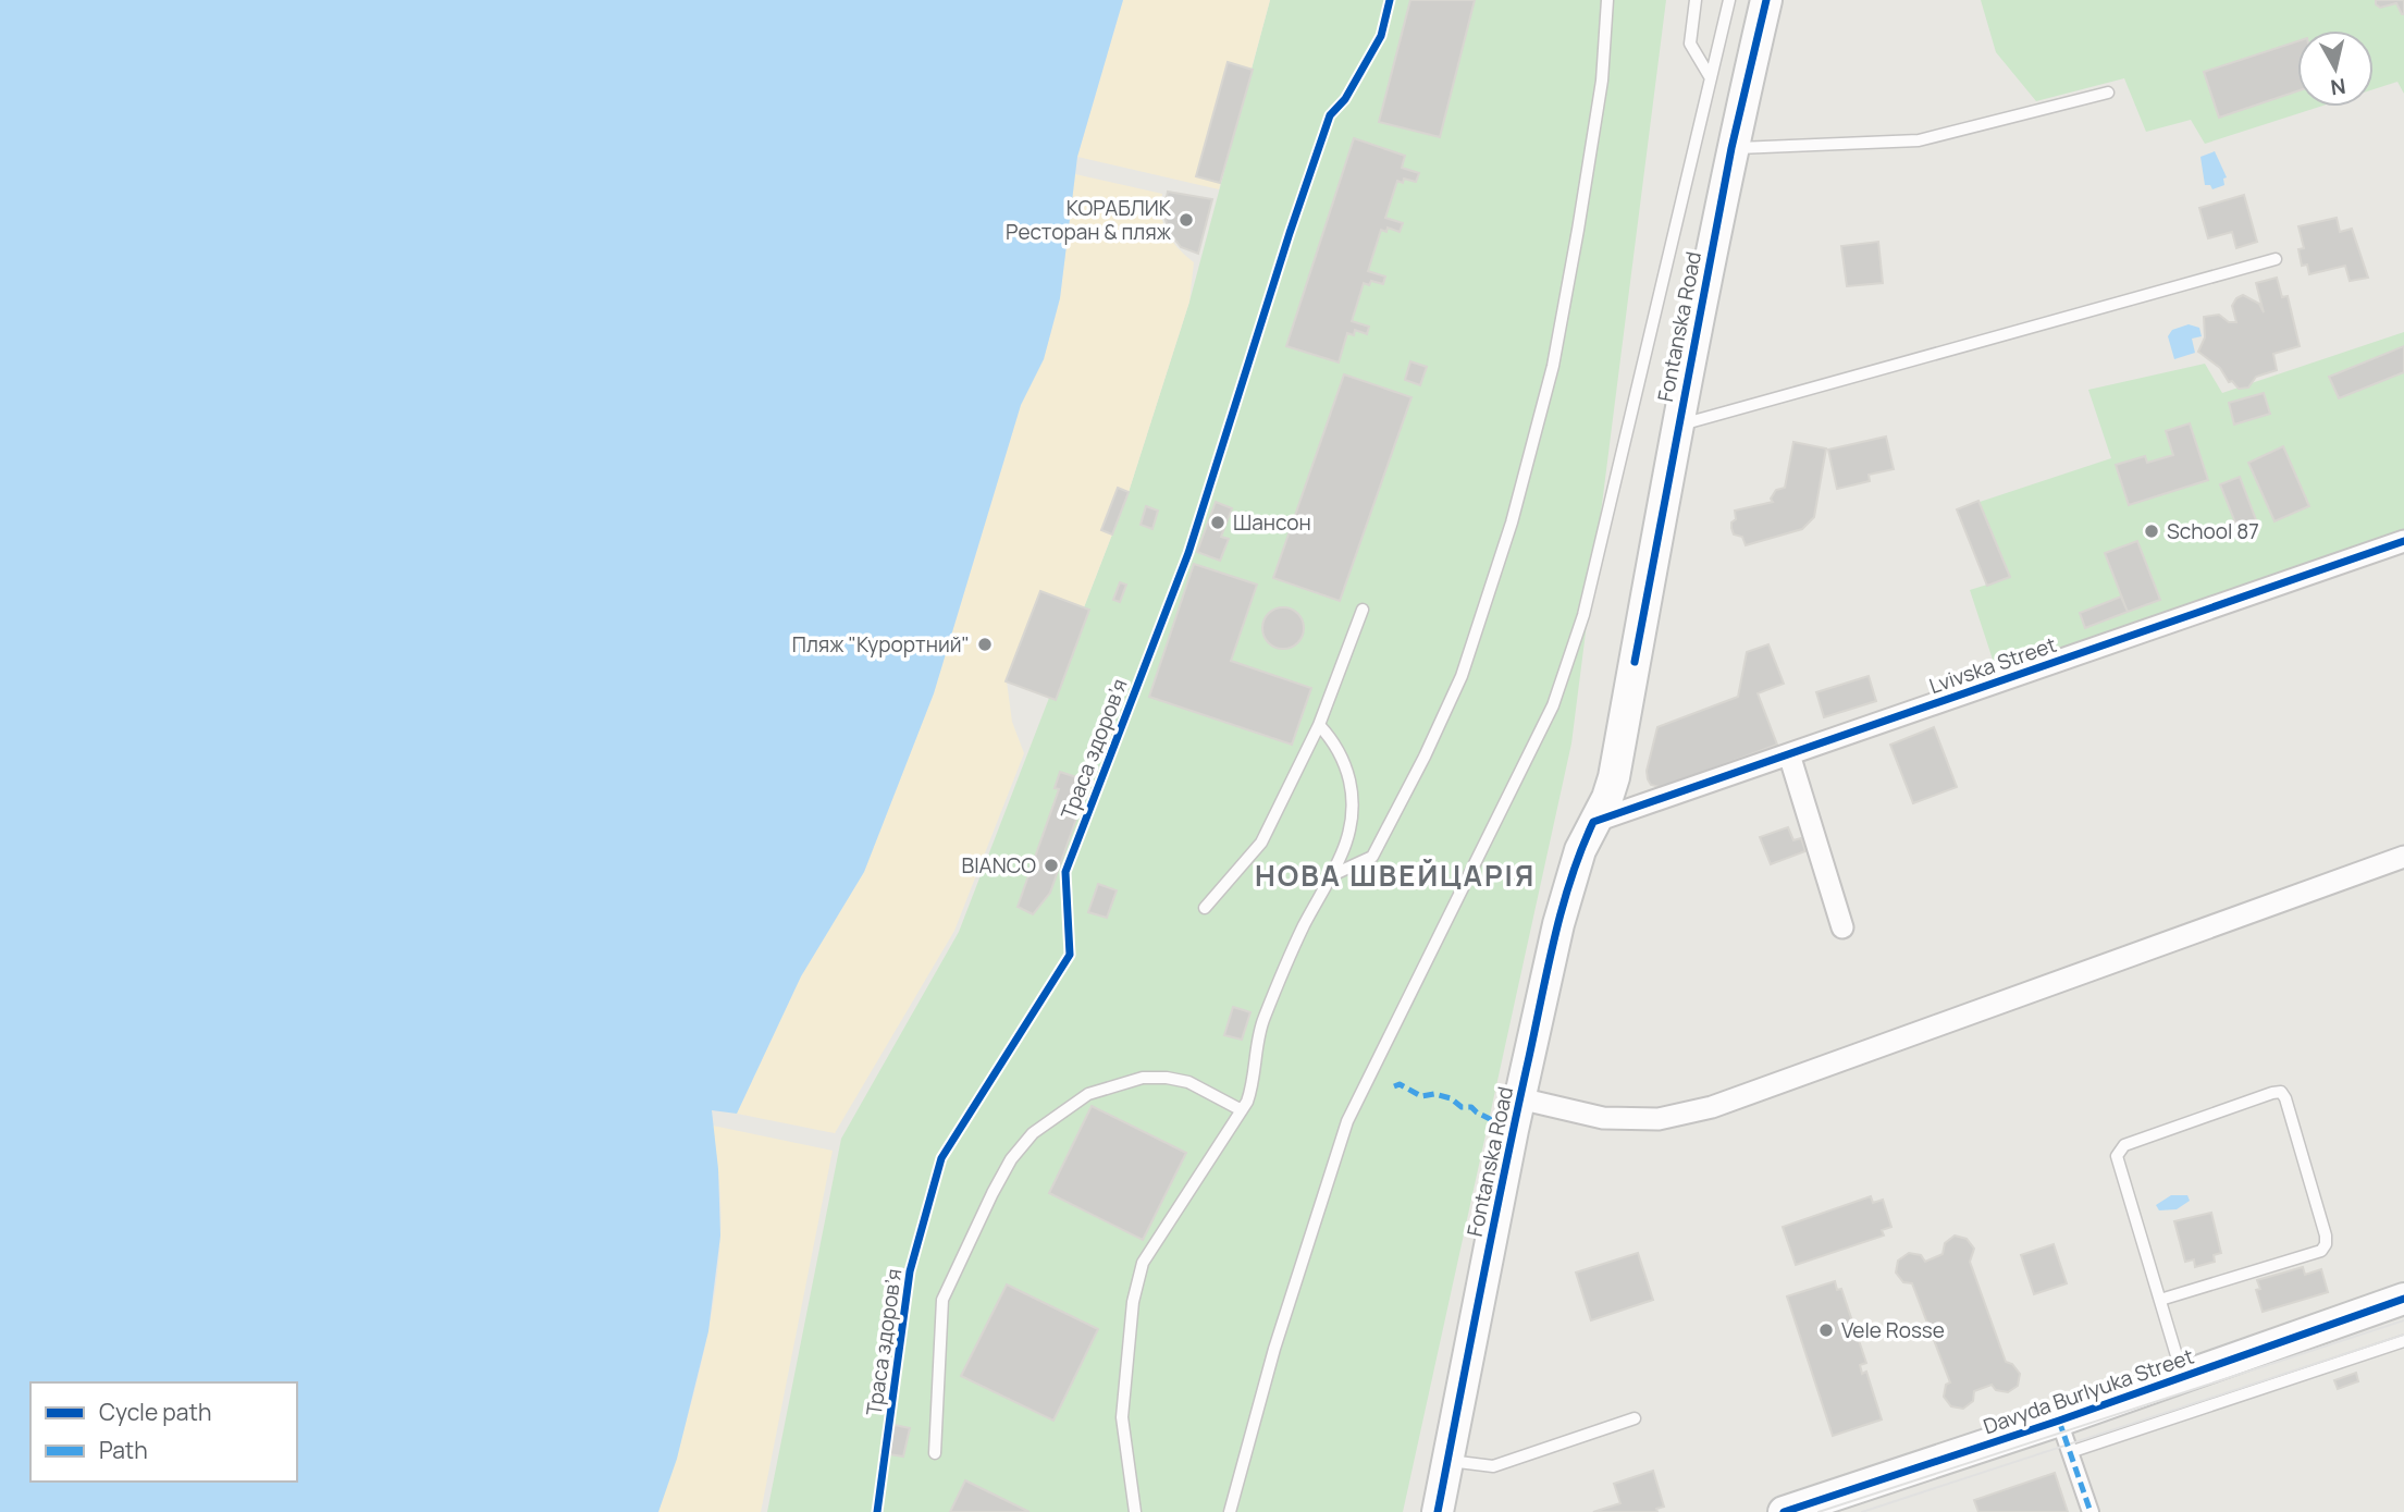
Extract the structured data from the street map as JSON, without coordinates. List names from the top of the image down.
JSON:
{
  "streets": {
    "main road": ["Fontanska Road", "Davyda Burlyuka Street"],
    "street": ["Lvivska Street"],
    "cycle path": ["Траса здоров’я"]
  },
  "crossings": [
    ["Fontanska Road", "Lvivska Street"]
  ],
  "districts": ["НОВА ШВЕЙЦАРІЯ"],
  "places": [
    "КОРАБЛИК Ресторан & пляж",
    "Шансон",
    "School 87",
    "Пляж \"Курортний\"",
    "BIANCO",
    "Vele Rosse"
  ],
  "legend": ["Cycle path", "Path"],
  "north": "bottom"
}
